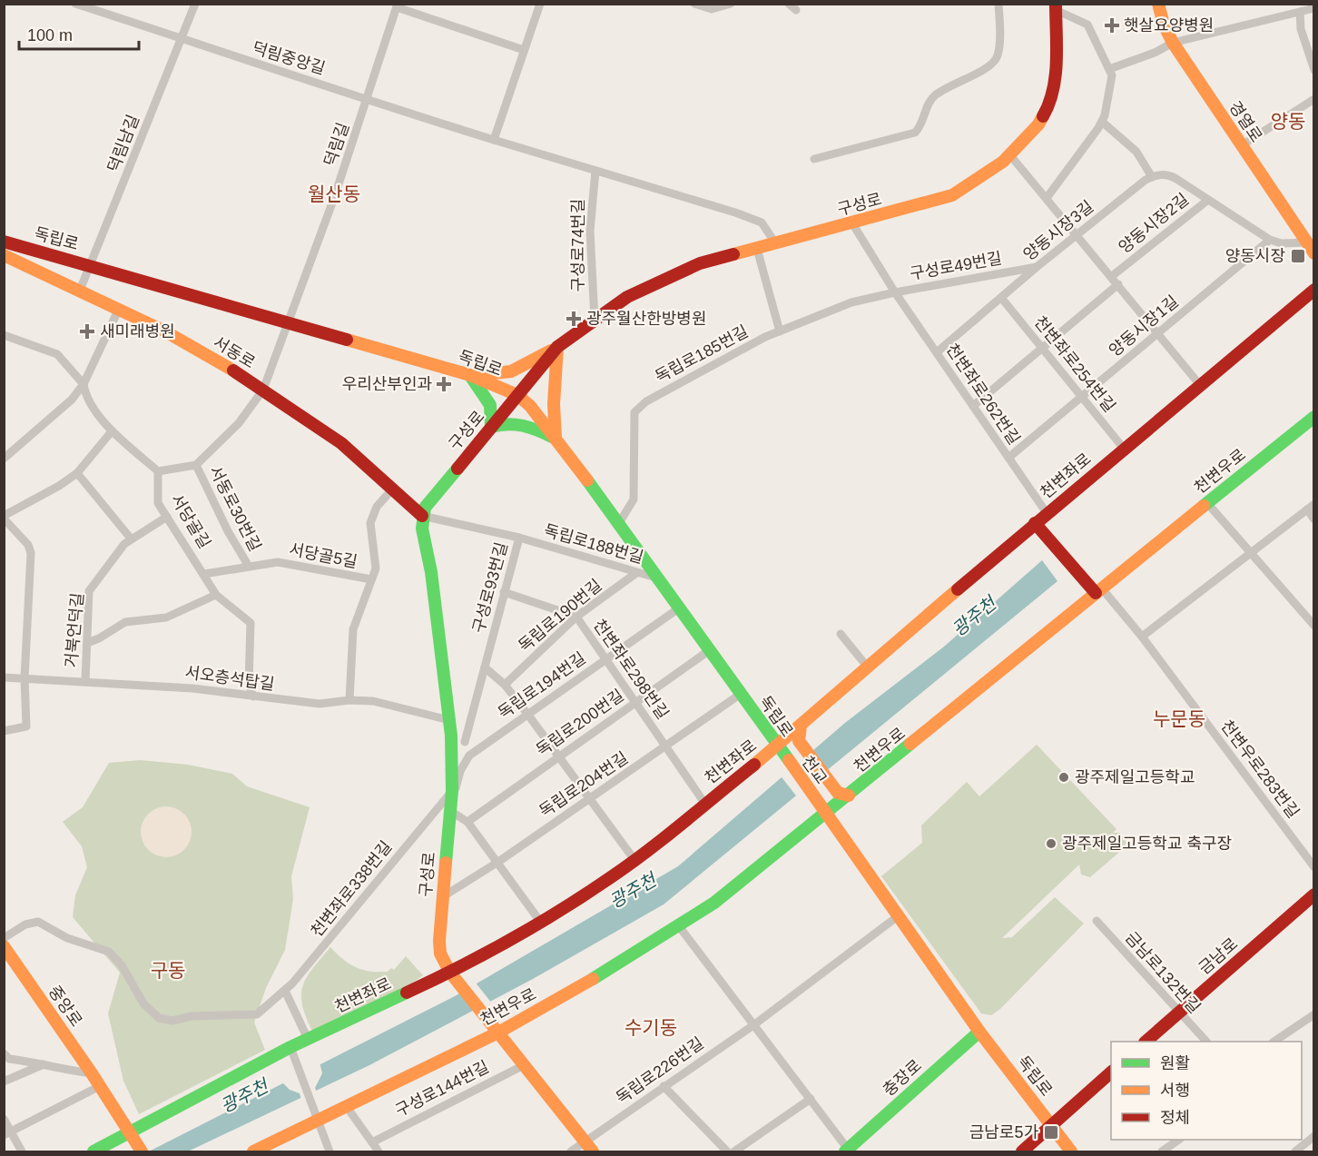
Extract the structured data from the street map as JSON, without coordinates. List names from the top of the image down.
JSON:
{
  "streets": {
    "street": [
      "덕림중앙길",
      "경열로",
      "덕림남길",
      "덕림길",
      "구성로",
      "양동시장2길",
      "양동시장3길",
      "독립로",
      "구성로74번길",
      "구성로49번길",
      "양동시장1길",
      "서동로",
      "독립로185번길",
      "천변좌로254번길",
      "천변좌로262번길",
      "천변우로",
      "천변좌로",
      "서동로30번길",
      "서당골길",
      "독립로188번길",
      "서당골5길",
      "구성로93번길",
      "독립로190번길",
      "거북언덕길",
      "천변좌로298번길",
      "서오층석탑길",
      "독립로194번길",
      "독립로200번길",
      "천변우로283번길",
      "천교",
      "독립로204번길",
      "천변좌로338번길",
      "금남로",
      "금남로132번길",
      "중앙로",
      "독립로226번길",
      "충장로",
      "구성로144번길"
    ]
  },
  "crossings": [
    ["덕림중앙길", "덕림남길"],
    ["덕림중앙길", "덕림길"],
    ["덕림중앙길", "구성로"],
    ["덕림중앙길", "구성로74번길"],
    ["덕림남길", "독립로"],
    ["덕림남길", "서동로"],
    ["덕림길", "독립로"],
    ["덕림길", "서동로30번길"],
    ["구성로", "독립로"],
    ["구성로", "구성로74번길"],
    ["구성로", "구성로49번길"],
    ["구성로", "서동로"],
    ["구성로", "천변우로"],
    ["구성로", "천변좌로"],
    ["구성로", "구성로93번길"],
    ["구성로", "서오층석탑길"],
    ["구성로", "독립로194번길"],
    ["구성로", "독립로204번길"],
    ["구성로", "천변좌로338번길"],
    ["구성로", "독립로226번길"],
    ["구성로", "구성로144번길"],
    ["양동시장2길", "양동시장1길"],
    ["양동시장3길", "구성로49번길"],
    ["양동시장3길", "천변좌로254번길"],
    ["양동시장3길", "천변좌로262번길"],
    ["독립로", "독립로185번길"],
    ["독립로", "천변우로"],
    ["독립로", "천변좌로"],
    ["독립로", "서동로30번길"],
    ["독립로", "독립로188번길"],
    ["독립로", "독립로194번길"],
    ["독립로", "독립로200번길"],
    ["독립로", "천교"],
    ["독립로", "독립로204번길"],
    ["독립로", "독립로226번길"],
    ["독립로", "충장로"],
    ["구성로49번길", "독립로185번길"],
    ["구성로49번길", "천변좌로262번길"],
    ["양동시장1길", "천변좌로254번길"],
    ["양동시장1길", "천변좌로262번길"],
    ["서동로", "서동로30번길"],
    ["서동로", "구성로93번길"],
    ["독립로185번길", "천변좌로262번길"],
    ["천변좌로254번길", "천변좌로"],
    ["천변좌로262번길", "천변좌로"],
    ["천변우로", "천변우로283번길"],
    ["천변우로", "천교"],
    ["천변좌로", "천변좌로298번길"],
    ["천변좌로", "천교"],
    ["천변좌로", "중앙로"],
    ["서동로30번길", "서당골길"],
    ["서동로30번길", "서당골5길"],
    ["서당골길", "서당골5길"],
    ["서당골길", "거북언덕길"],
    ["서당골길", "서오층석탑길"],
    ["독립로188번길", "구성로93번길"],
    ["독립로188번길", "독립로190번길"],
    ["구성로93번길", "천변좌로298번길"],
    ["독립로190번길", "천변좌로298번길"],
    ["거북언덕길", "서오층석탑길"],
    ["천변좌로298번길", "독립로194번길"],
    ["천변좌로298번길", "독립로200번길"],
    ["천변좌로298번길", "독립로204번길"],
    ["금남로", "금남로132번길"],
    ["독립로226번길", "충장로"]
  ],
  "districts": [
    "양동",
    "월산동",
    "누문동",
    "구동",
    "수기동"
  ],
  "water": ["광주천"],
  "places": {
    "health": [
      "햇살요양병원",
      "광주월산한방병원",
      "새미래병원",
      "우리산부인과"
    ],
    "transit": ["양동시장", "금남로5가"],
    "other": ["광주제일고등학교", "광주제일고등학교 축구장"]
  },
  "legend": ["원활", "서행", "정체"],
  "scale_bar": "100 m"
}
